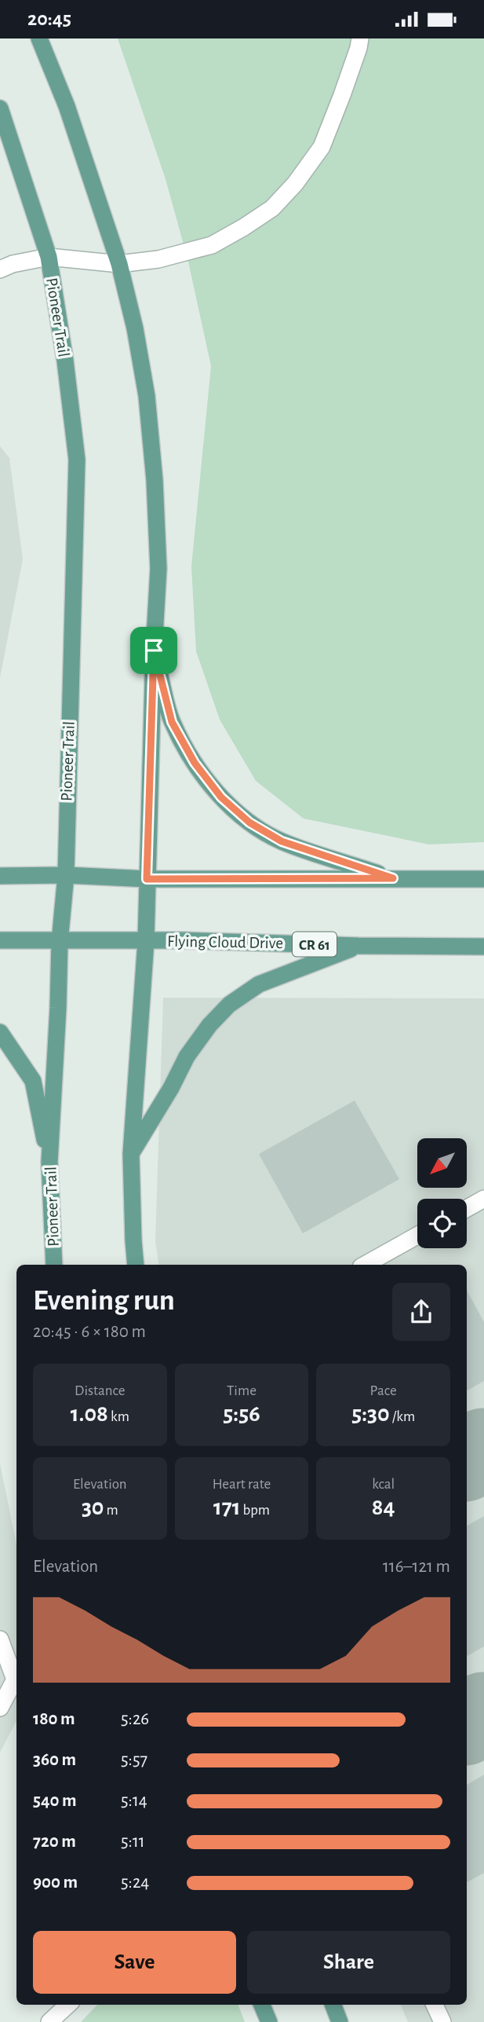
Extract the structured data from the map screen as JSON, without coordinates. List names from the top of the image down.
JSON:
{
  "streets": {
    "main road": ["Pioneer Trail", "Flying Cloud Drive", "CR 61"]
  },
  "crossings": [
    ["Pioneer Trail", "Flying Cloud Drive"]
  ],
  "north": "bottom left",
  "page": {
    "status": "20:45",
    "heading": ["Evening run", "20:45 · 6 × 180 m"],
    "stats": [
      ["Distance", "1.08 km"],
      ["Time", "5:56"],
      ["Pace", "5:30 /km"],
      ["Elevation", "30 m"],
      ["Heart rate", "171 bpm"],
      ["kcal", "84"]
    ],
    "chart": ["Elevation", "116–121 m"],
    "list": [
      {
        "name": "180 m",
        "note": "5:26"
      },
      {
        "name": "360 m",
        "note": "5:57"
      },
      {
        "name": "540 m",
        "note": "5:14"
      },
      {
        "name": "720 m",
        "note": "5:11"
      },
      {
        "name": "900 m",
        "note": "5:24"
      }
    ],
    "buttons": ["Save", "Share"]
  }
}
